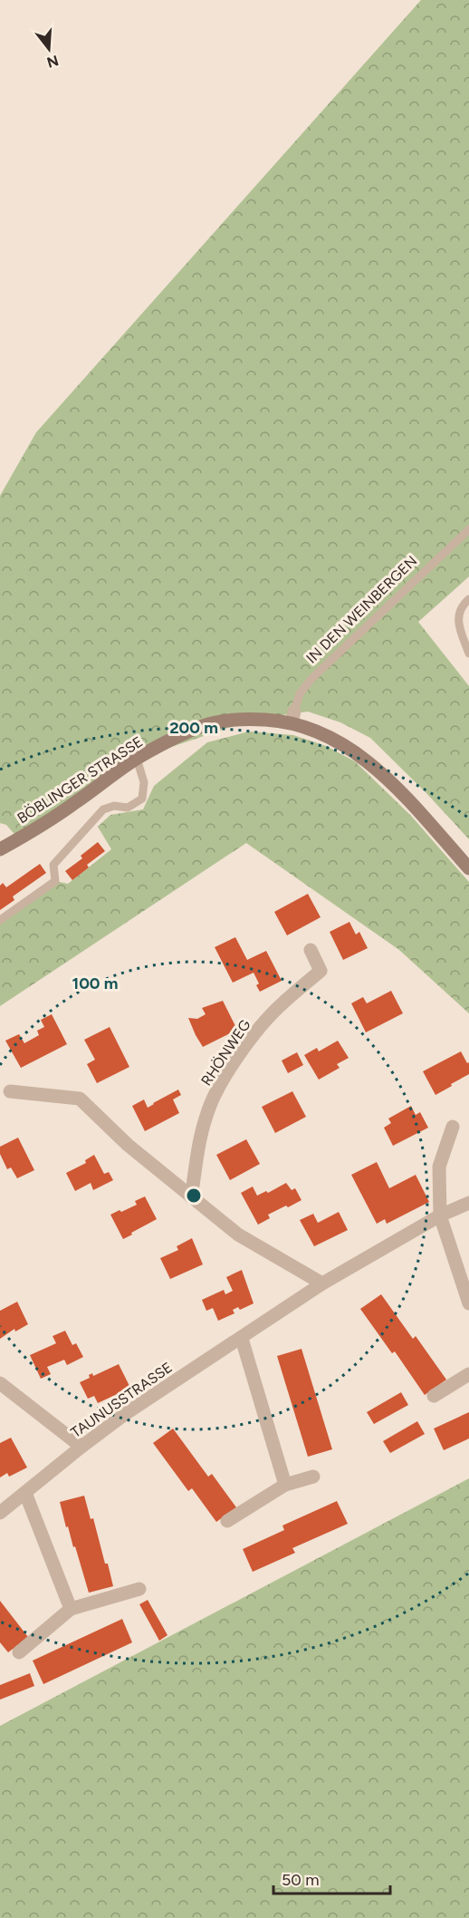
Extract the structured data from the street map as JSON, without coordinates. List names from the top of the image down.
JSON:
{
  "streets": {
    "main road": ["BÖBLINGER STRASSE"],
    "street": ["RHÖNWEG", "TAUNUSSTRASSE"],
    "lane": ["IN DEN WEINBERGEN"]
  },
  "crossings": [
    ["IN DEN WEINBERGEN", "BÖBLINGER STRASSE"]
  ],
  "scale_bar": "50 m",
  "north": "bottom",
  "rings": ["200 m", "100 m"]
}
